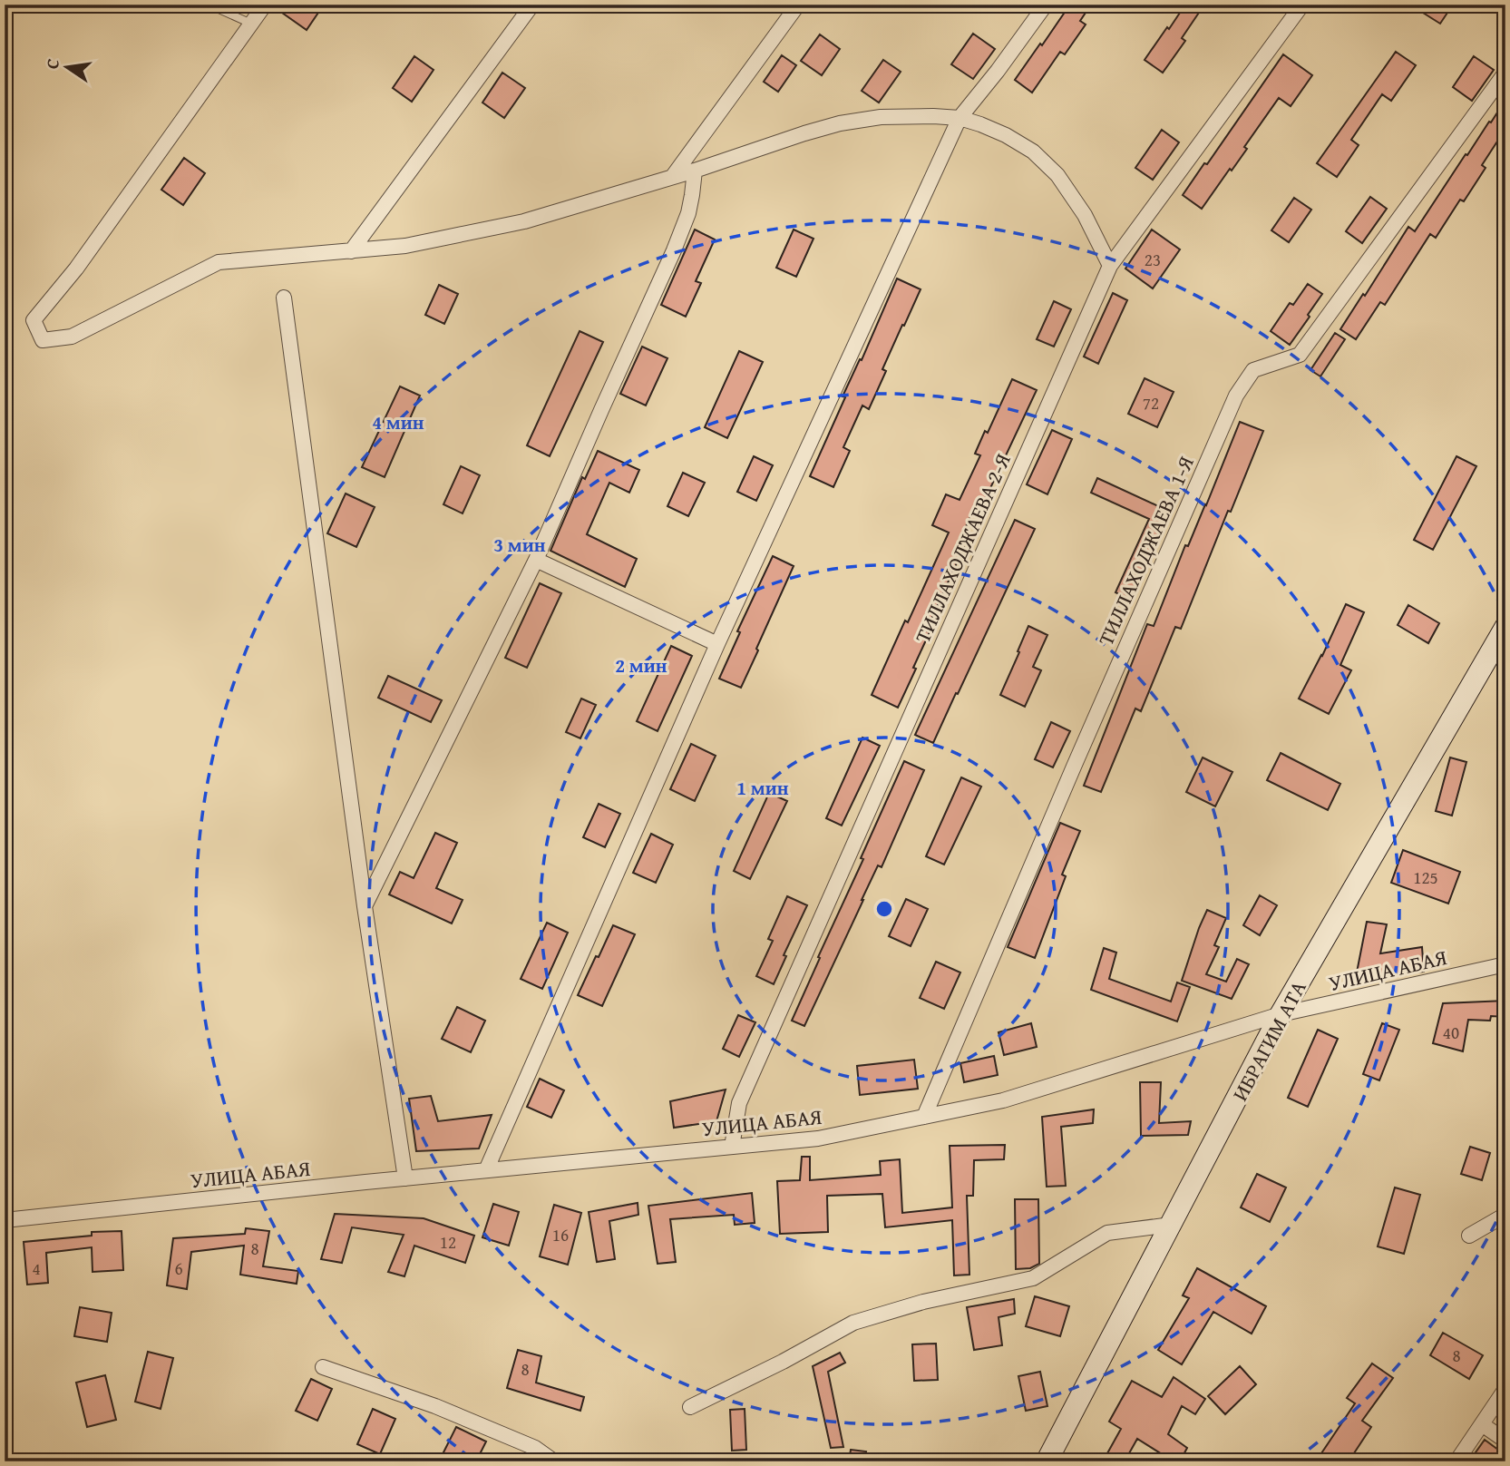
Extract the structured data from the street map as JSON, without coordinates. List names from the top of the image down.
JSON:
{
  "streets": {
    "street": [
      "ТИЛЛАХОДЖАЕВА 2-Я",
      "ТИЛЛАХОДЖАЕВА 1-Я",
      "УЛИЦА АБАЯ",
      "ИБРАГИМ АТА"
    ]
  },
  "crossings": [
    ["ТИЛЛАХОДЖАЕВА 2-Я", "УЛИЦА АБАЯ"],
    ["ТИЛЛАХОДЖАЕВА 1-Я", "УЛИЦА АБАЯ"],
    ["УЛИЦА АБАЯ", "ИБРАГИМ АТА"]
  ],
  "house_numbers": [
    "23",
    "72",
    "125",
    "40",
    "16",
    "12",
    "8",
    "4",
    "6",
    "8",
    "8"
  ],
  "north": "left",
  "rings": [
    "4 мин",
    "3 мин",
    "2 мин",
    "1 мин"
  ]
}
